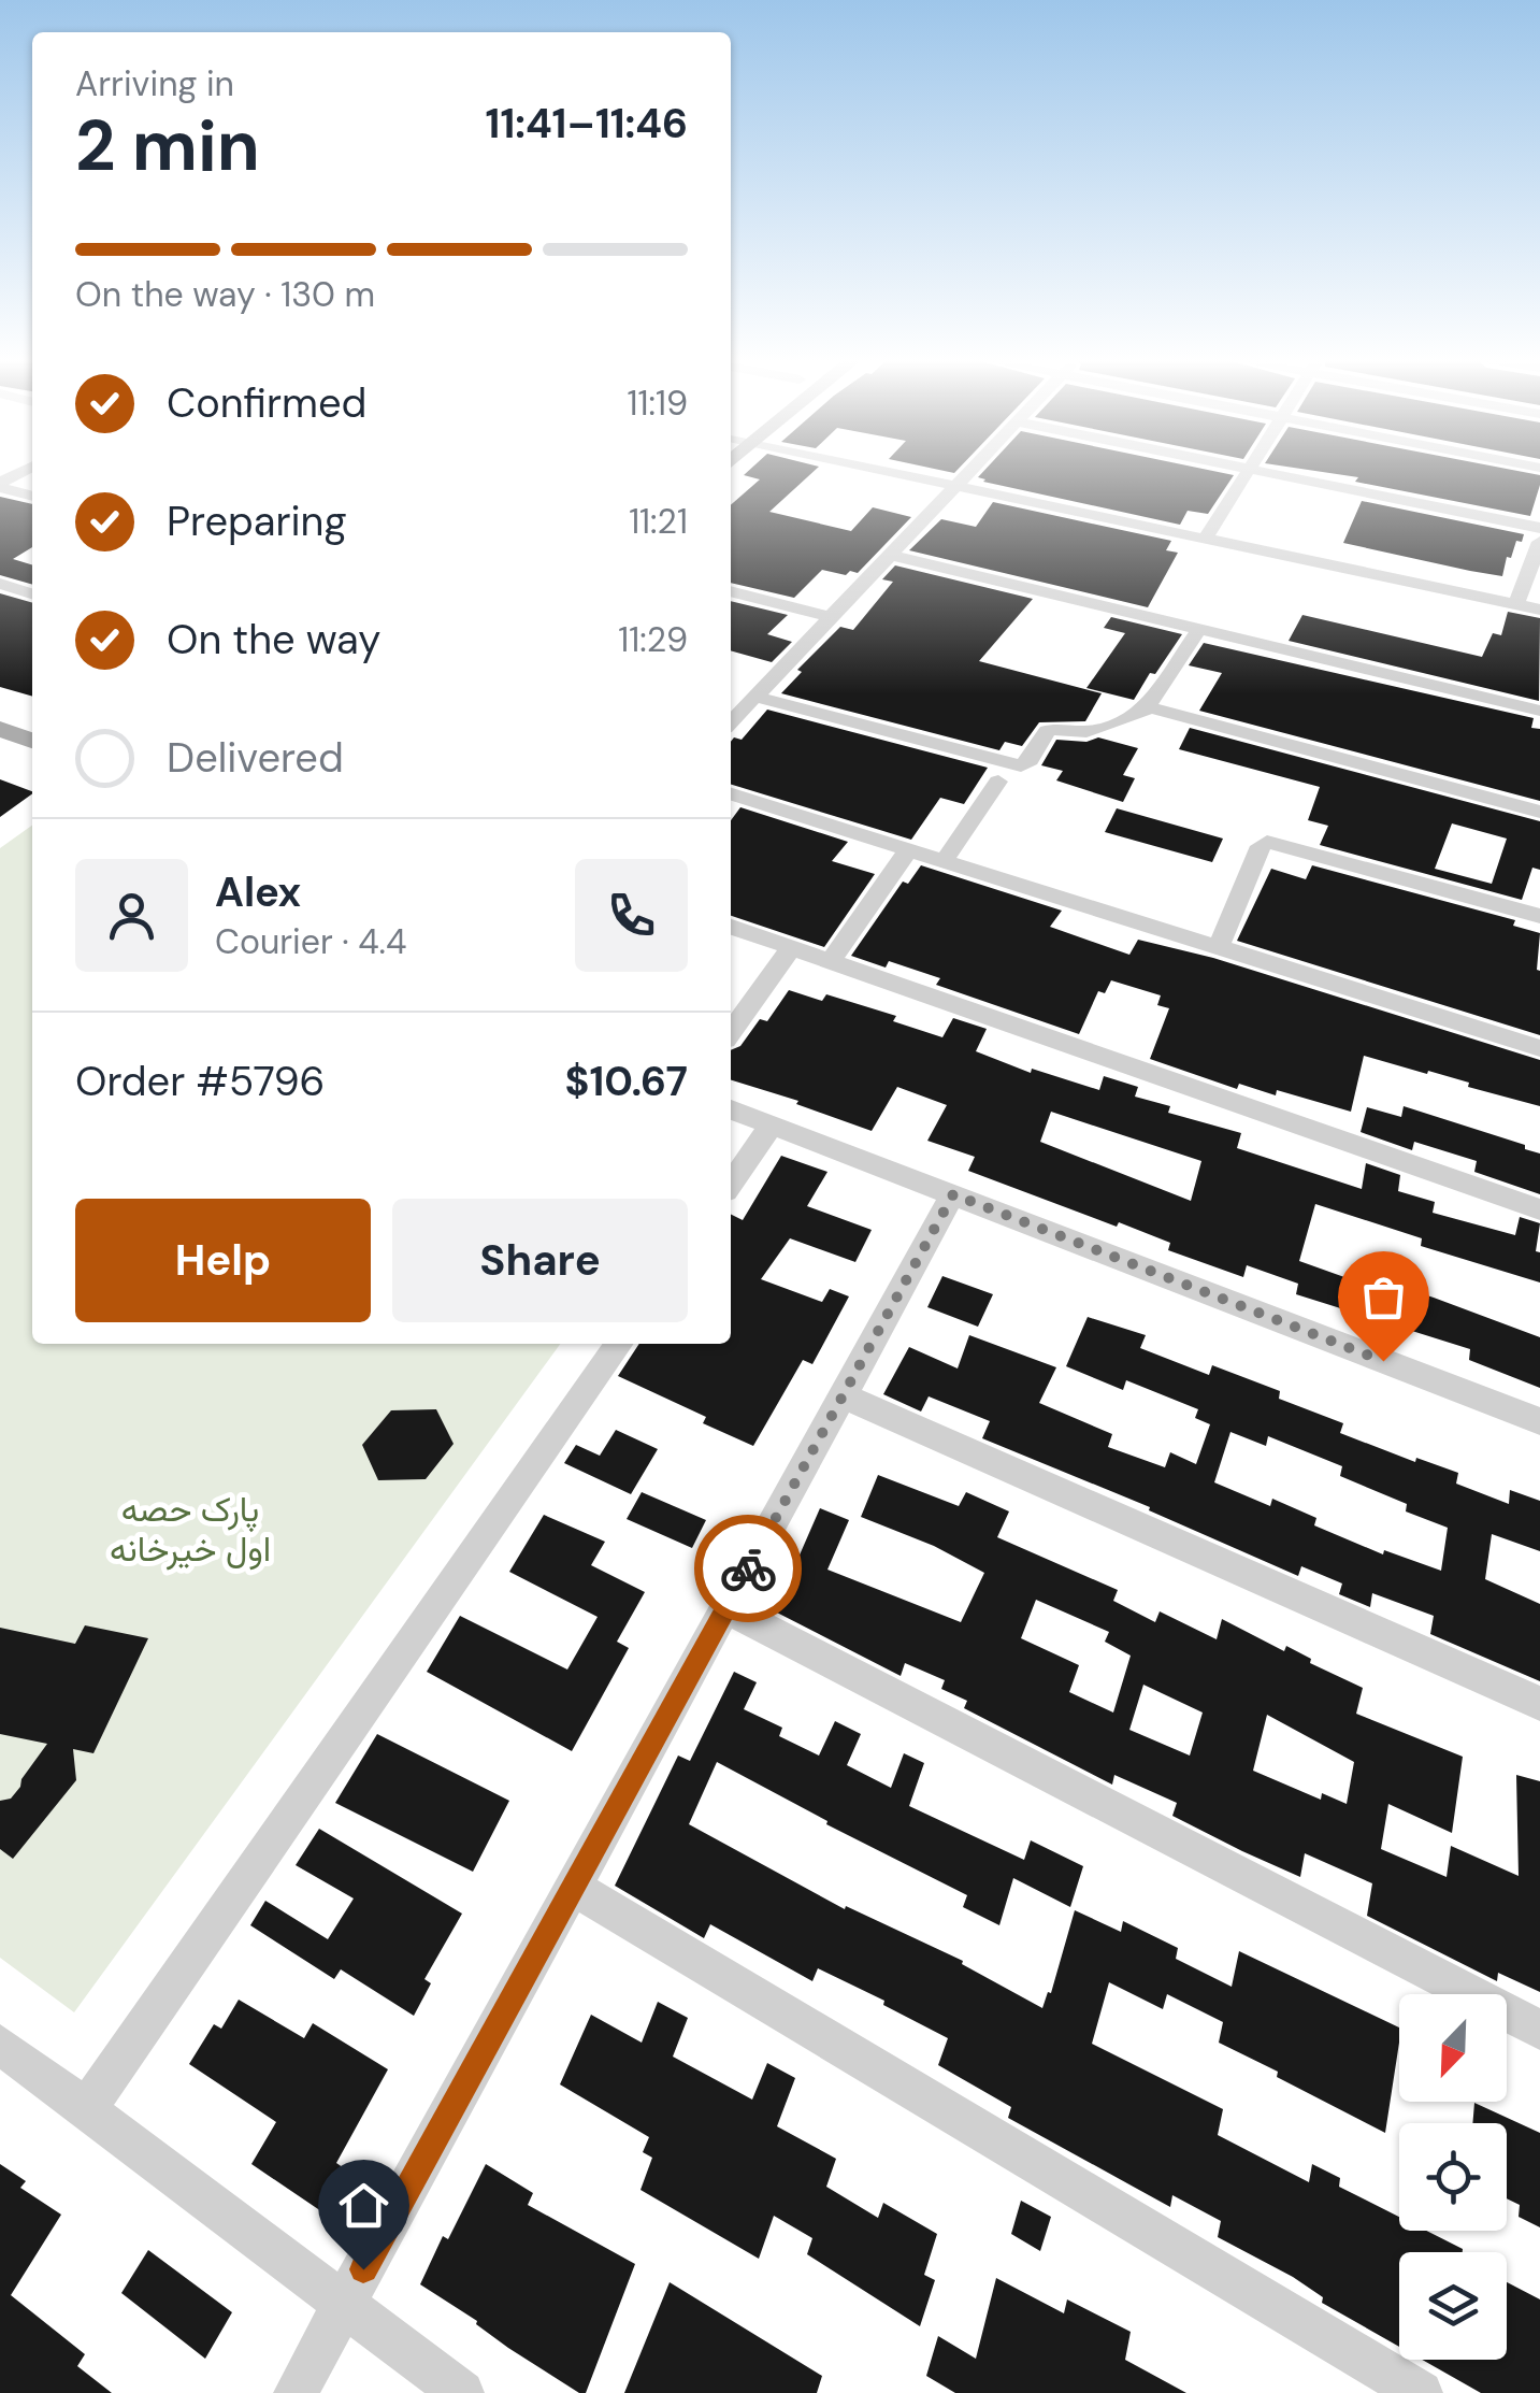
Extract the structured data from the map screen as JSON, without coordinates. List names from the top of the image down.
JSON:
{
  "parks": ["پارک حصه اول خیرخانه"],
  "north": "bottom left",
  "page": {
    "heading": ["2 min", "Arriving in", "11:41–11:46"],
    "panel": [
      "Alex",
      "Courier · 4.4",
      "Order #5796",
      "$10.67"
    ],
    "bar": "On the way · 130 m",
    "list": [
      ["Confirmed", "11:19"],
      ["Preparing", "11:21"],
      ["On the way", "11:29"],
      "Delivered"
    ],
    "buttons": ["Help", "Share"]
  }
}
